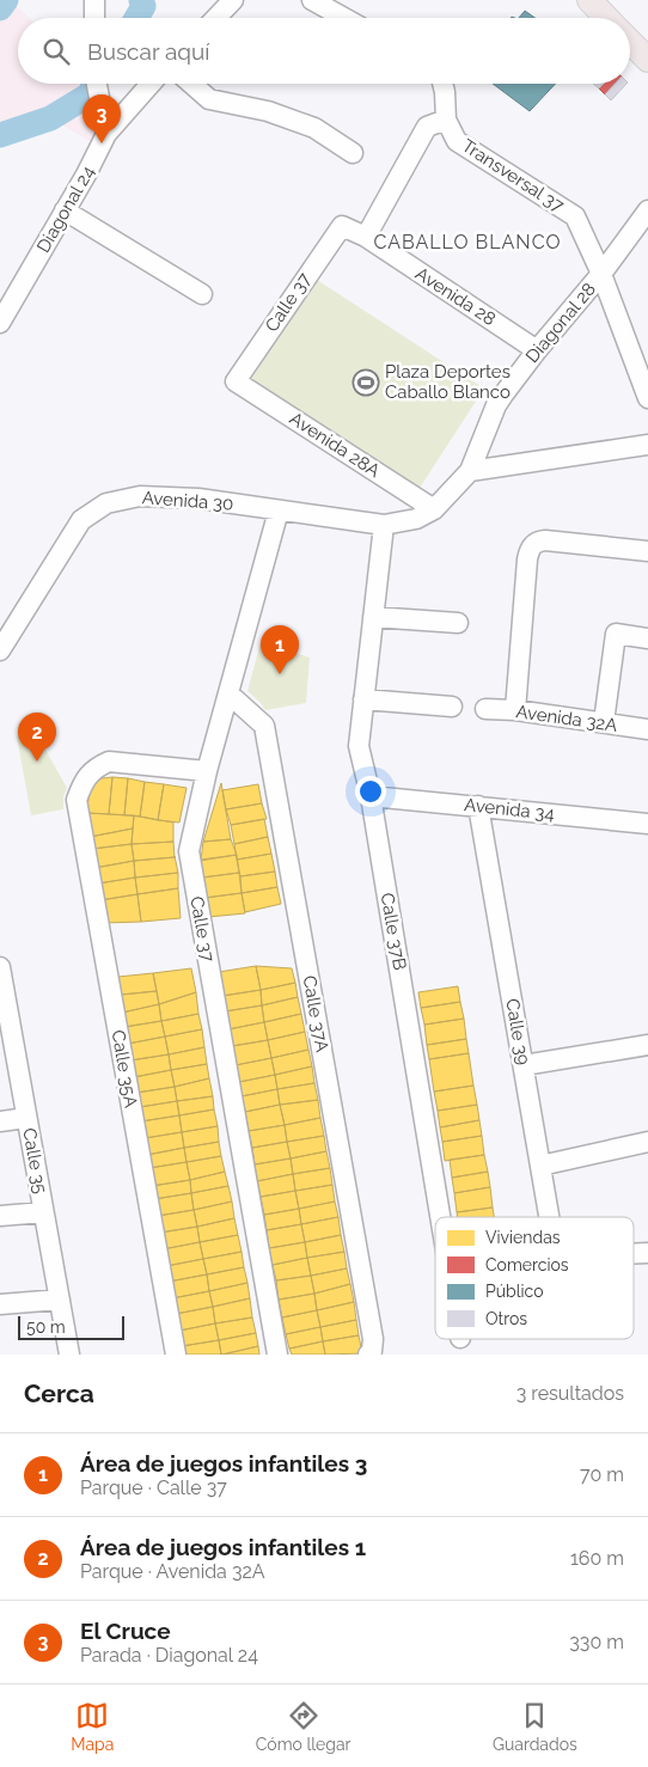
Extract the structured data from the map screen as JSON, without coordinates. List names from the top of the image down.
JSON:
{
  "streets": {
    "street": [
      "Transversal 37",
      "Diagonal 24",
      "Avenida 28",
      "Calle 37",
      "Diagonal 28",
      "Avenida 28A",
      "Avenida 30",
      "Avenida 32A",
      "Avenida 34",
      "Calle 37B",
      "Calle 37A",
      "Calle 39",
      "Calle 35A",
      "Calle 35"
    ]
  },
  "crossings": [
    ["Transversal 37", "Diagonal 28"],
    ["Avenida 28", "Calle 37"],
    ["Avenida 28", "Diagonal 28"],
    ["Calle 37", "Avenida 28A"],
    ["Calle 37", "Avenida 30"],
    ["Calle 37", "Calle 37A"],
    ["Calle 37", "Calle 35A"],
    ["Diagonal 28", "Avenida 28A"],
    ["Diagonal 28", "Avenida 30"],
    ["Avenida 30", "Calle 37B"],
    ["Avenida 34", "Calle 37B"],
    ["Avenida 34", "Calle 39"]
  ],
  "districts": ["CABALLO BLANCO"],
  "places": {
    "sports": ["Plaza Deportes Caballo Blanco"]
  },
  "legend": [
    "Viviendas",
    "Comercios",
    "Público",
    "Otros"
  ],
  "scale_bar": "50 m",
  "page": {
    "search": "Buscar aquí",
    "pins": ["3", "1", "2"],
    "scale": "50 m",
    "heading": ["Cerca", "3 resultados"],
    "list": [
      {
        "mark": "1",
        "name": "Área de juegos infantiles 3",
        "note": "Parque · Calle 37",
        "value": "70 m"
      },
      {
        "mark": "2",
        "name": "Área de juegos infantiles 1",
        "note": "Parque · Avenida 32A",
        "value": "160 m"
      },
      {
        "mark": "3",
        "name": "El Cruce",
        "note": "Parada · Diagonal 24",
        "value": "330 m"
      }
    ],
    "nav": ["Mapa", "Cómo llegar", "Guardados"]
  }
}
